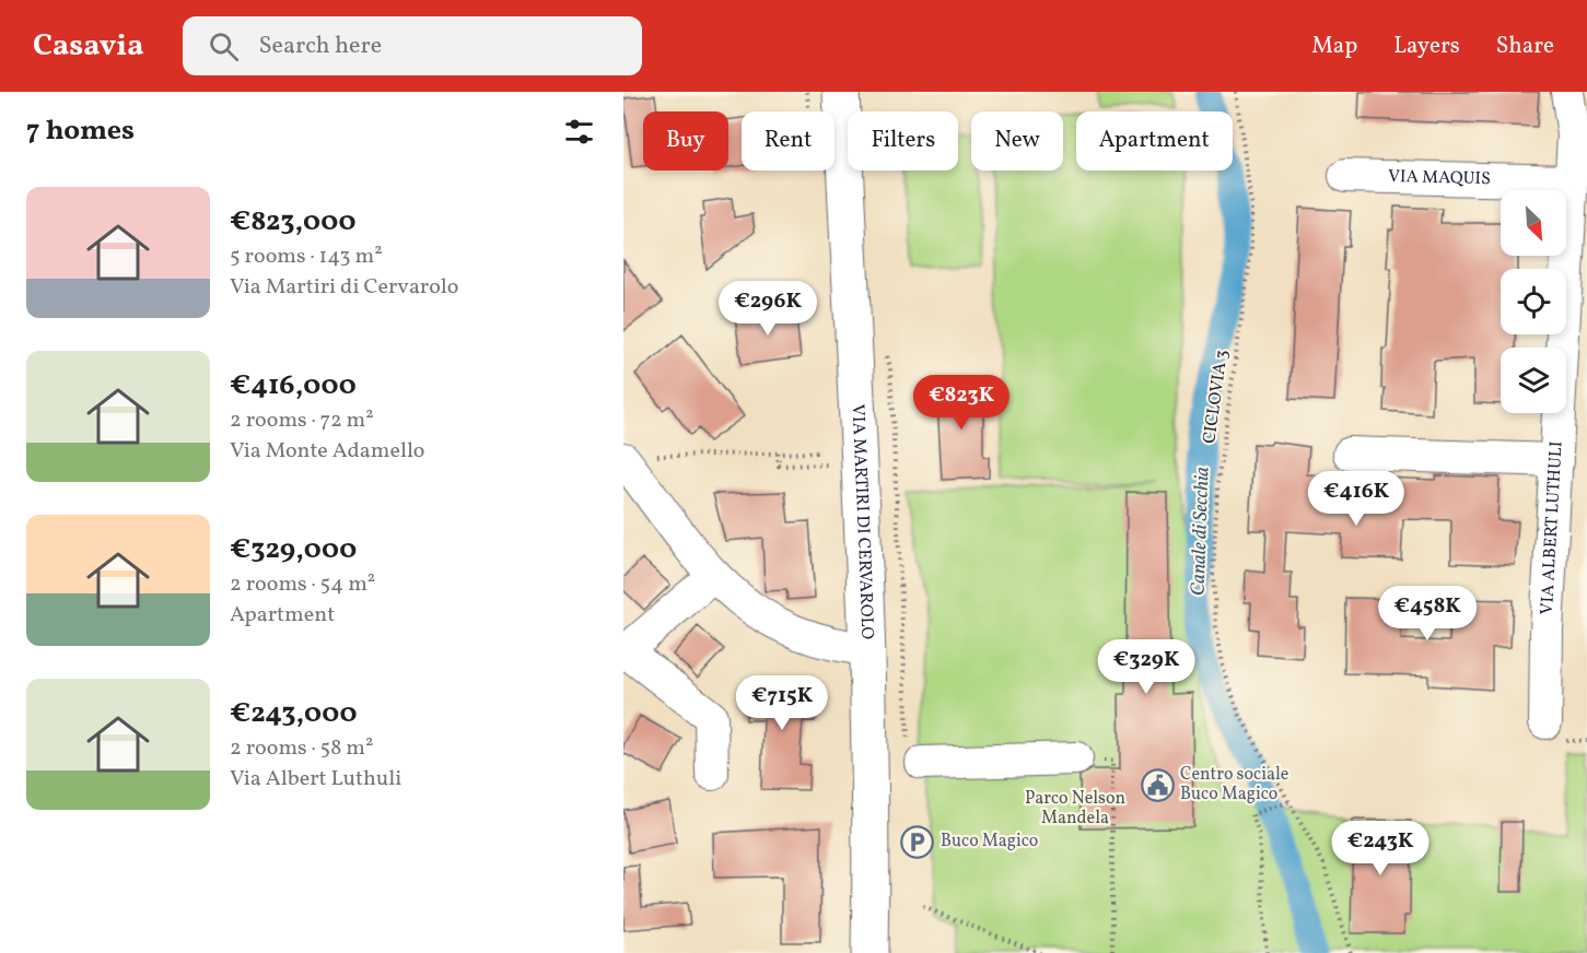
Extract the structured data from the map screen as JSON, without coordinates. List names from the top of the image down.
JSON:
{
  "streets": {
    "main road": ["VIA MARTIRI DI CERVAROLO"],
    "street": ["VIA MAQUIS", "VIA ALBERT LUTHULI"],
    "path": ["CICLOVIA 3"]
  },
  "crossings": [
    ["VIA MAQUIS", "VIA ALBERT LUTHULI"]
  ],
  "water": ["Canale di Secchia"],
  "parks": ["Parco Nelson Mandela"],
  "places": {
    "public building": ["Centro sociale Buco Magico"],
    "parking": ["Buco Magico"]
  },
  "north": "bottom right",
  "page": {
    "header": "Casavia",
    "search": "Search here",
    "nav": ["Map", "Layers", "Share"],
    "heading": "7 homes",
    "chip": [
      "Buy",
      "Rent",
      "Filters",
      "New",
      "Apartment"
    ],
    "list": [
      {
        "name": "€823,000",
        "note": "5 rooms · 143 m² · Via Martiri di Cervarolo"
      },
      {
        "name": "€416,000",
        "note": "2 rooms · 72 m² · Via Monte Adamello"
      },
      {
        "name": "€329,000",
        "note": "2 rooms · 54 m² · Apartment"
      },
      {
        "name": "€243,000",
        "note": "2 rooms · 58 m² · Via Albert Luthuli"
      }
    ],
    "price": [
      "€296K",
      "€823K",
      "€416K",
      "€458K",
      "€329K",
      "€715K",
      "€243K"
    ]
  }
}
